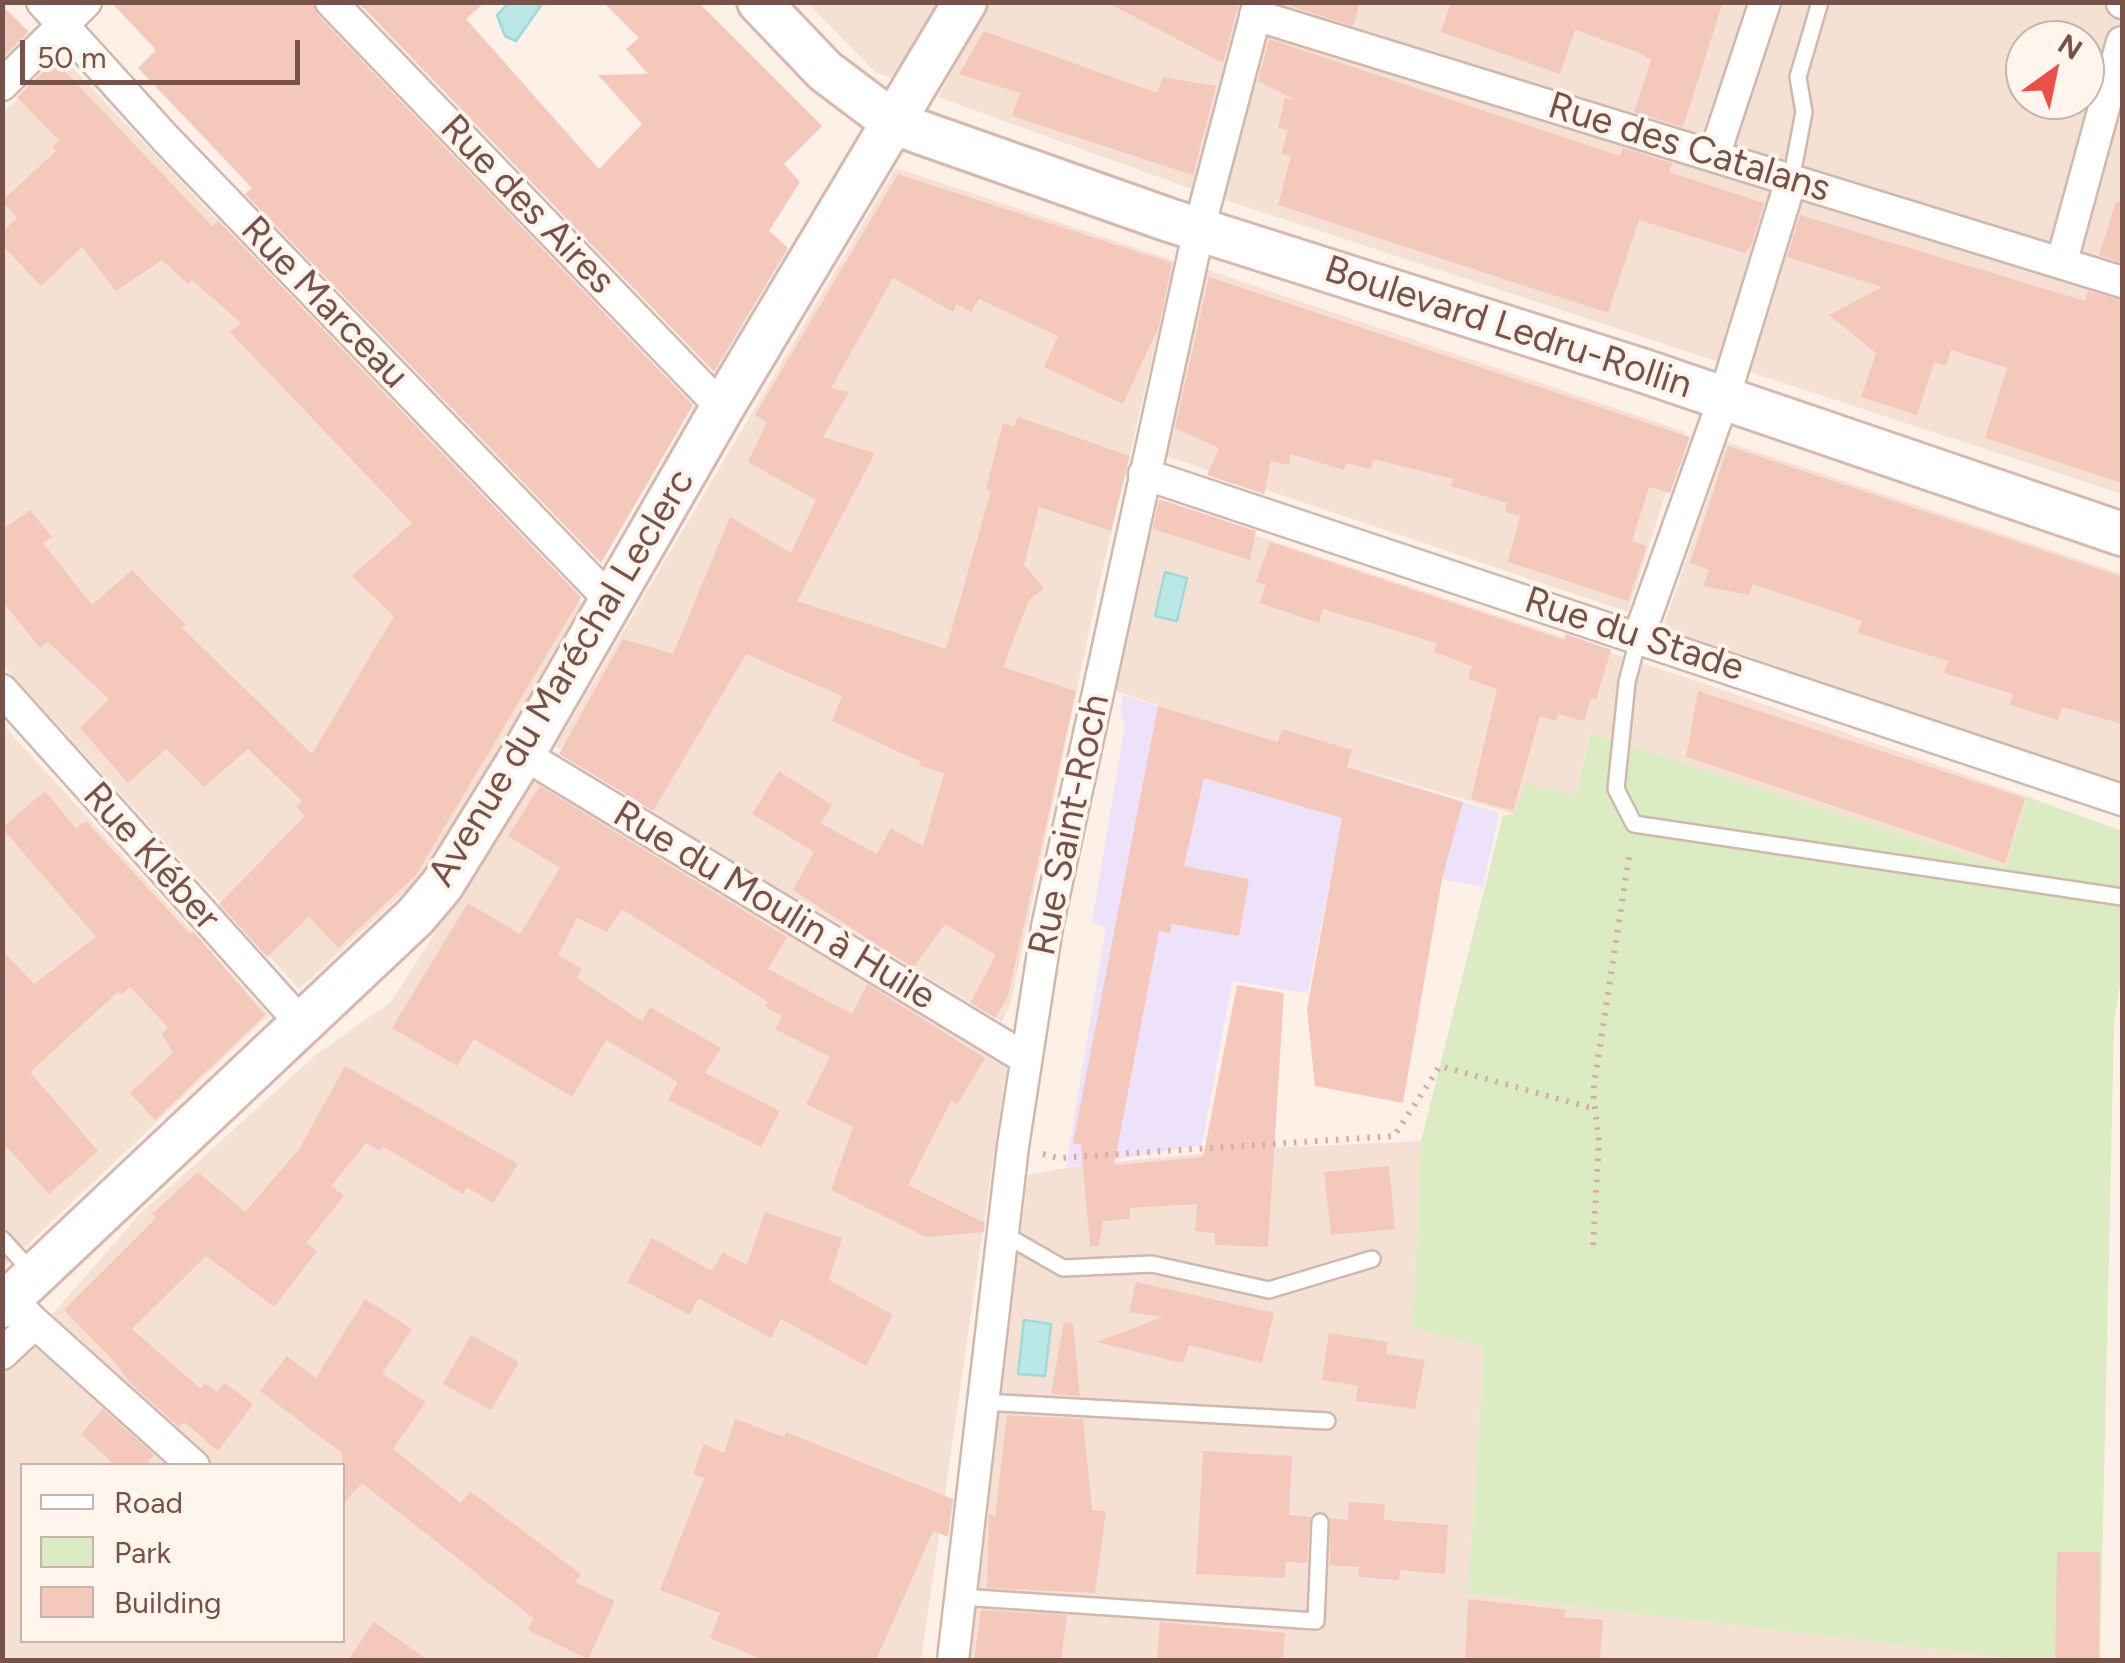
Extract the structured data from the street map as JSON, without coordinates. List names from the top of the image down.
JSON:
{
  "streets": {
    "main road": ["Boulevard Ledru-Rollin", "Avenue du Maréchal Leclerc"],
    "street": [
      "Rue des Catalans",
      "Rue des Aires",
      "Rue Marceau",
      "Rue du Stade",
      "Rue Saint-Roch",
      "Rue Kléber",
      "Rue du Moulin à Huile"
    ]
  },
  "crossings": [
    ["Rue des Catalans", "Rue Saint-Roch"],
    ["Rue des Aires", "Avenue du Maréchal Leclerc"],
    ["Rue Marceau", "Avenue du Maréchal Leclerc"],
    ["Boulevard Ledru-Rollin", "Avenue du Maréchal Leclerc"],
    ["Boulevard Ledru-Rollin", "Rue Saint-Roch"],
    ["Rue du Stade", "Rue Saint-Roch"],
    ["Avenue du Maréchal Leclerc", "Rue Kléber"],
    ["Avenue du Maréchal Leclerc", "Rue du Moulin à Huile"],
    ["Rue Saint-Roch", "Rue du Moulin à Huile"]
  ],
  "legend": ["Road", "Park", "Building"],
  "scale_bar": "50 m",
  "north": "top right"
}
